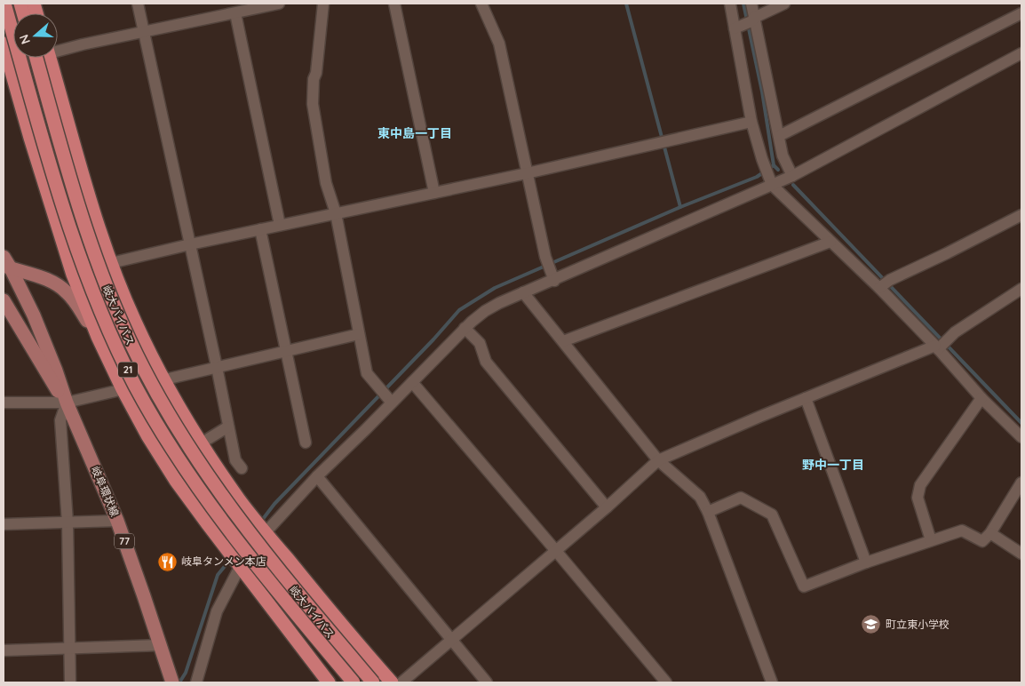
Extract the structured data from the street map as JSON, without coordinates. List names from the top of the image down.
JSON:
{
  "streets": {
    "highway": ["岐大バイパス", "21"],
    "main road": ["岐阜環状線", "77"]
  },
  "crossings": [
    ["岐大バイパス", "21"]
  ],
  "districts": ["東中島一丁目", "野中一丁目"],
  "places": {
    "restaurant": ["岐阜タンメン本店"],
    "school or university": ["町立東小学校"]
  },
  "north": "left"
}
